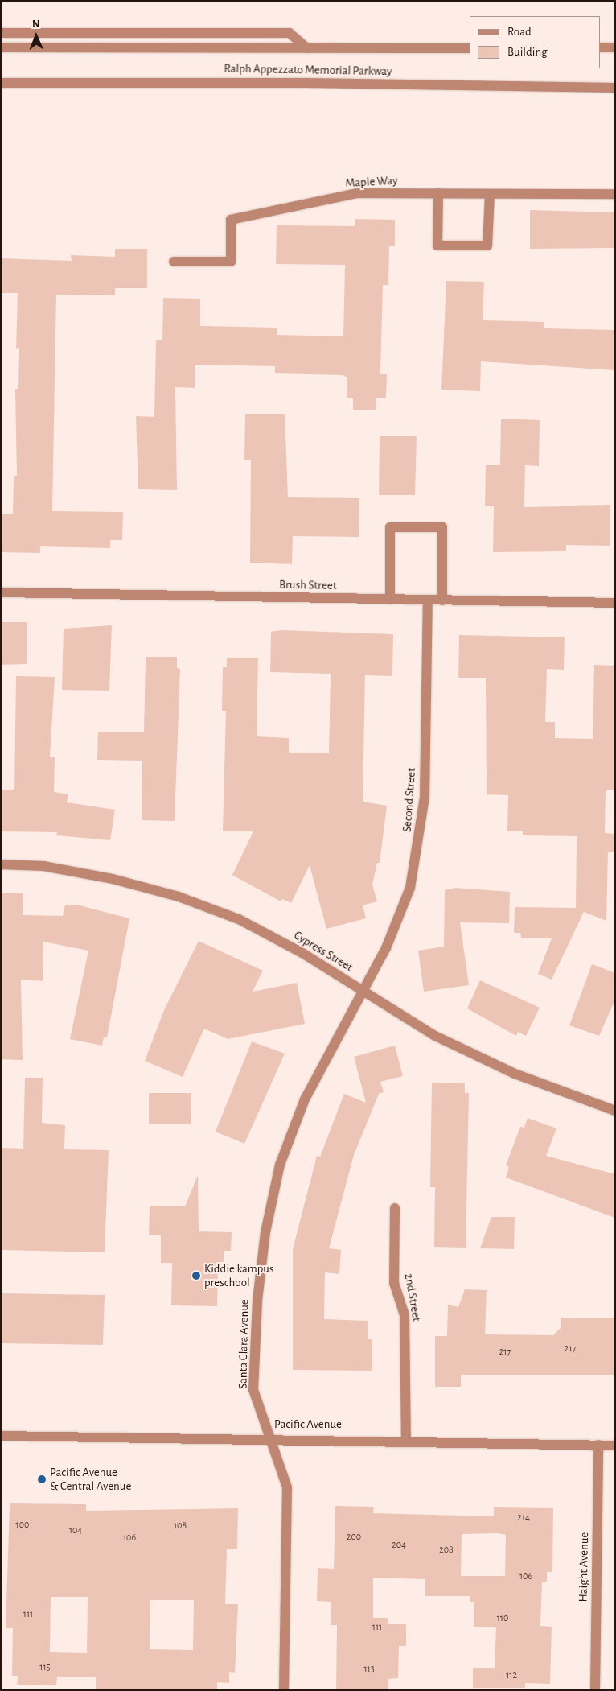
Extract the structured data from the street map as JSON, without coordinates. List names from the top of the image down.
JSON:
{
  "streets": {
    "street": [
      "Ralph Appezzato Memorial Parkway",
      "Maple Way",
      "Brush Street",
      "Second Street",
      "Cypress Street",
      "2nd Street",
      "Santa Clara Avenue",
      "Pacific Avenue",
      "Haight Avenue"
    ]
  },
  "crossings": [
    ["Brush Street", "Second Street"],
    ["Second Street", "Cypress Street"],
    ["Second Street", "Santa Clara Avenue"],
    ["Cypress Street", "Santa Clara Avenue"],
    ["2nd Street", "Pacific Avenue"],
    ["Santa Clara Avenue", "Pacific Avenue"],
    ["Pacific Avenue", "Haight Avenue"]
  ],
  "places": ["Kiddie kampus preschool", "Pacific Avenue & Central Avenue"],
  "house_numbers": [
    "217",
    "217",
    "214",
    "100",
    "108",
    "104",
    "200",
    "106",
    "204",
    "208",
    "106",
    "111",
    "110",
    "111",
    "115",
    "113",
    "112"
  ],
  "legend": ["Road", "Building"],
  "north": "top"
}
